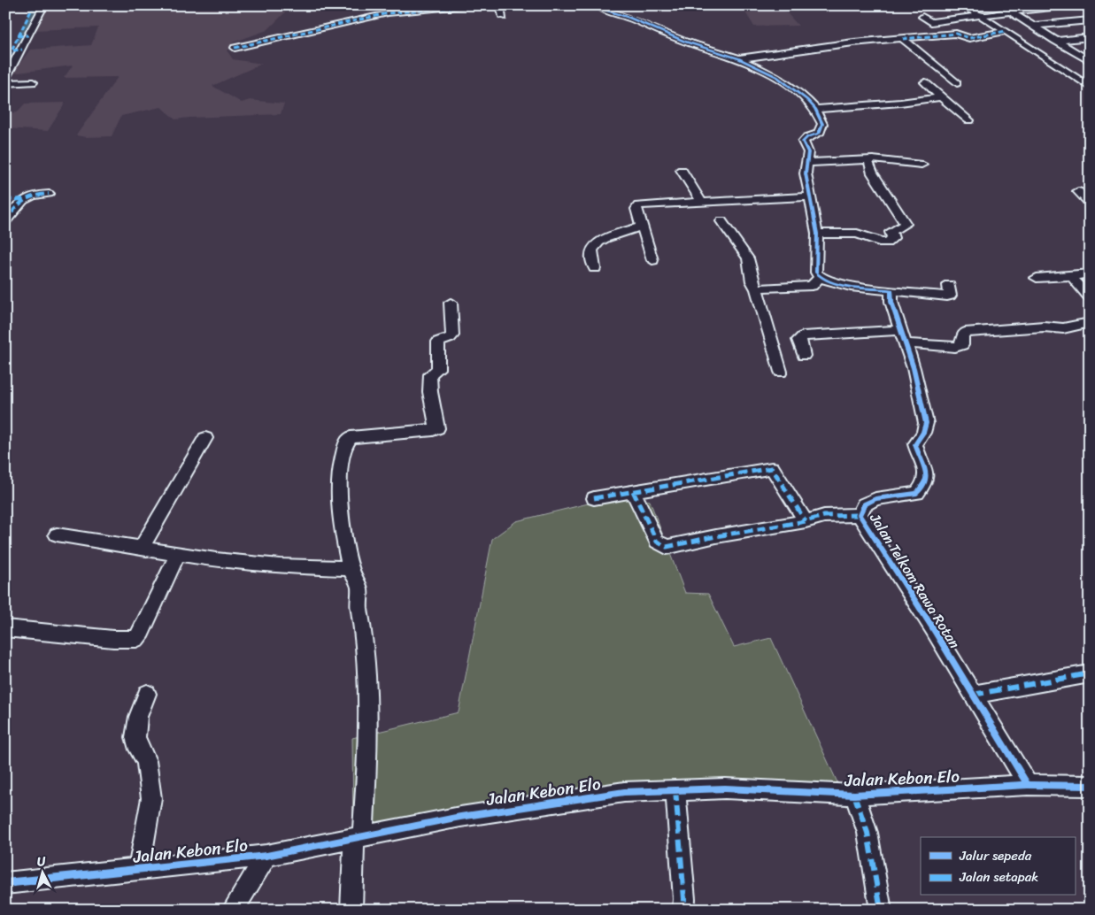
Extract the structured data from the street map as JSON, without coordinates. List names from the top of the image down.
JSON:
{
  "streets": {
    "street": ["Jalan Telkom Rawa Rotan", "Jalan Kebon Elo"]
  },
  "crossings": [
    ["Jalan Telkom Rawa Rotan", "Jalan Kebon Elo"]
  ],
  "legend": ["Jalur sepeda", "Jalan setapak"],
  "north": "top"
}
